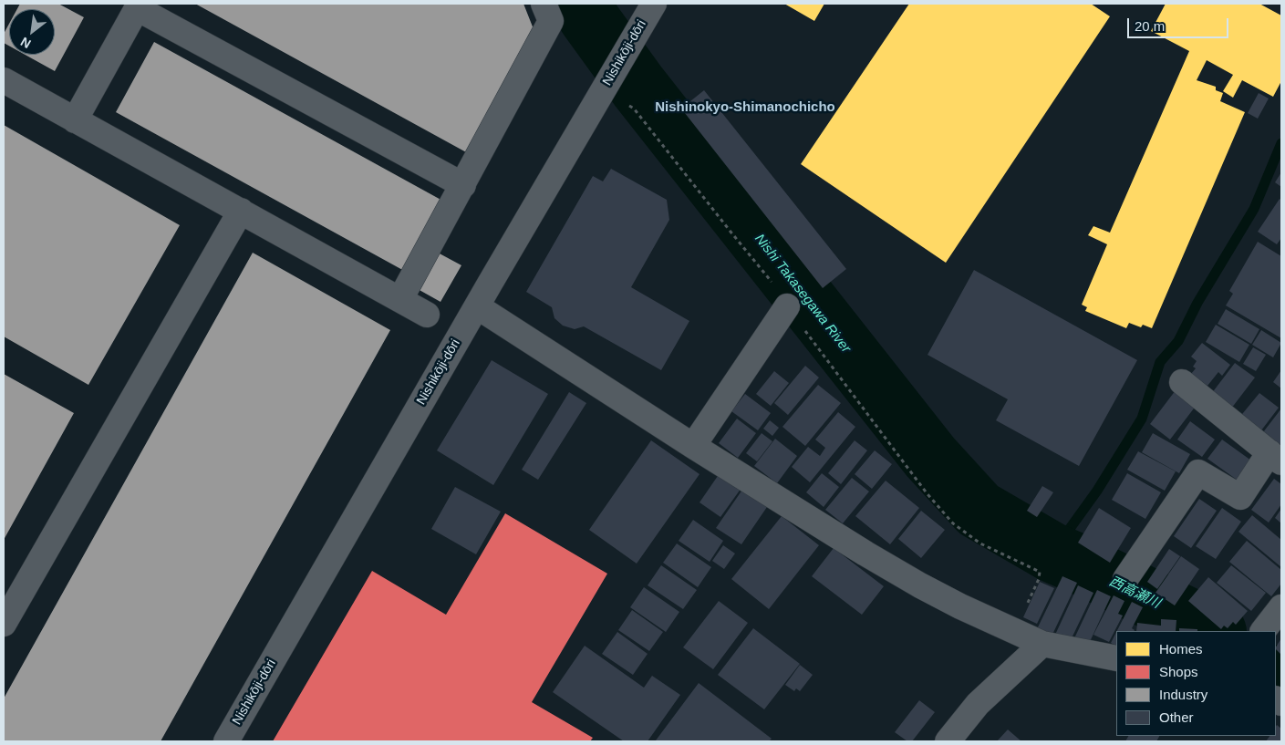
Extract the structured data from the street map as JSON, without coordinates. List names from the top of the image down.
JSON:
{
  "streets": {
    "street": ["Nishikōji-dōri"]
  },
  "districts": ["Nishinokyo-Shimanochicho"],
  "water": ["Nishi Takasegawa River", "西高瀬川"],
  "legend": [
    "Homes",
    "Shops",
    "Industry",
    "Other"
  ],
  "scale_bar": "20 m",
  "north": "bottom left"
}
